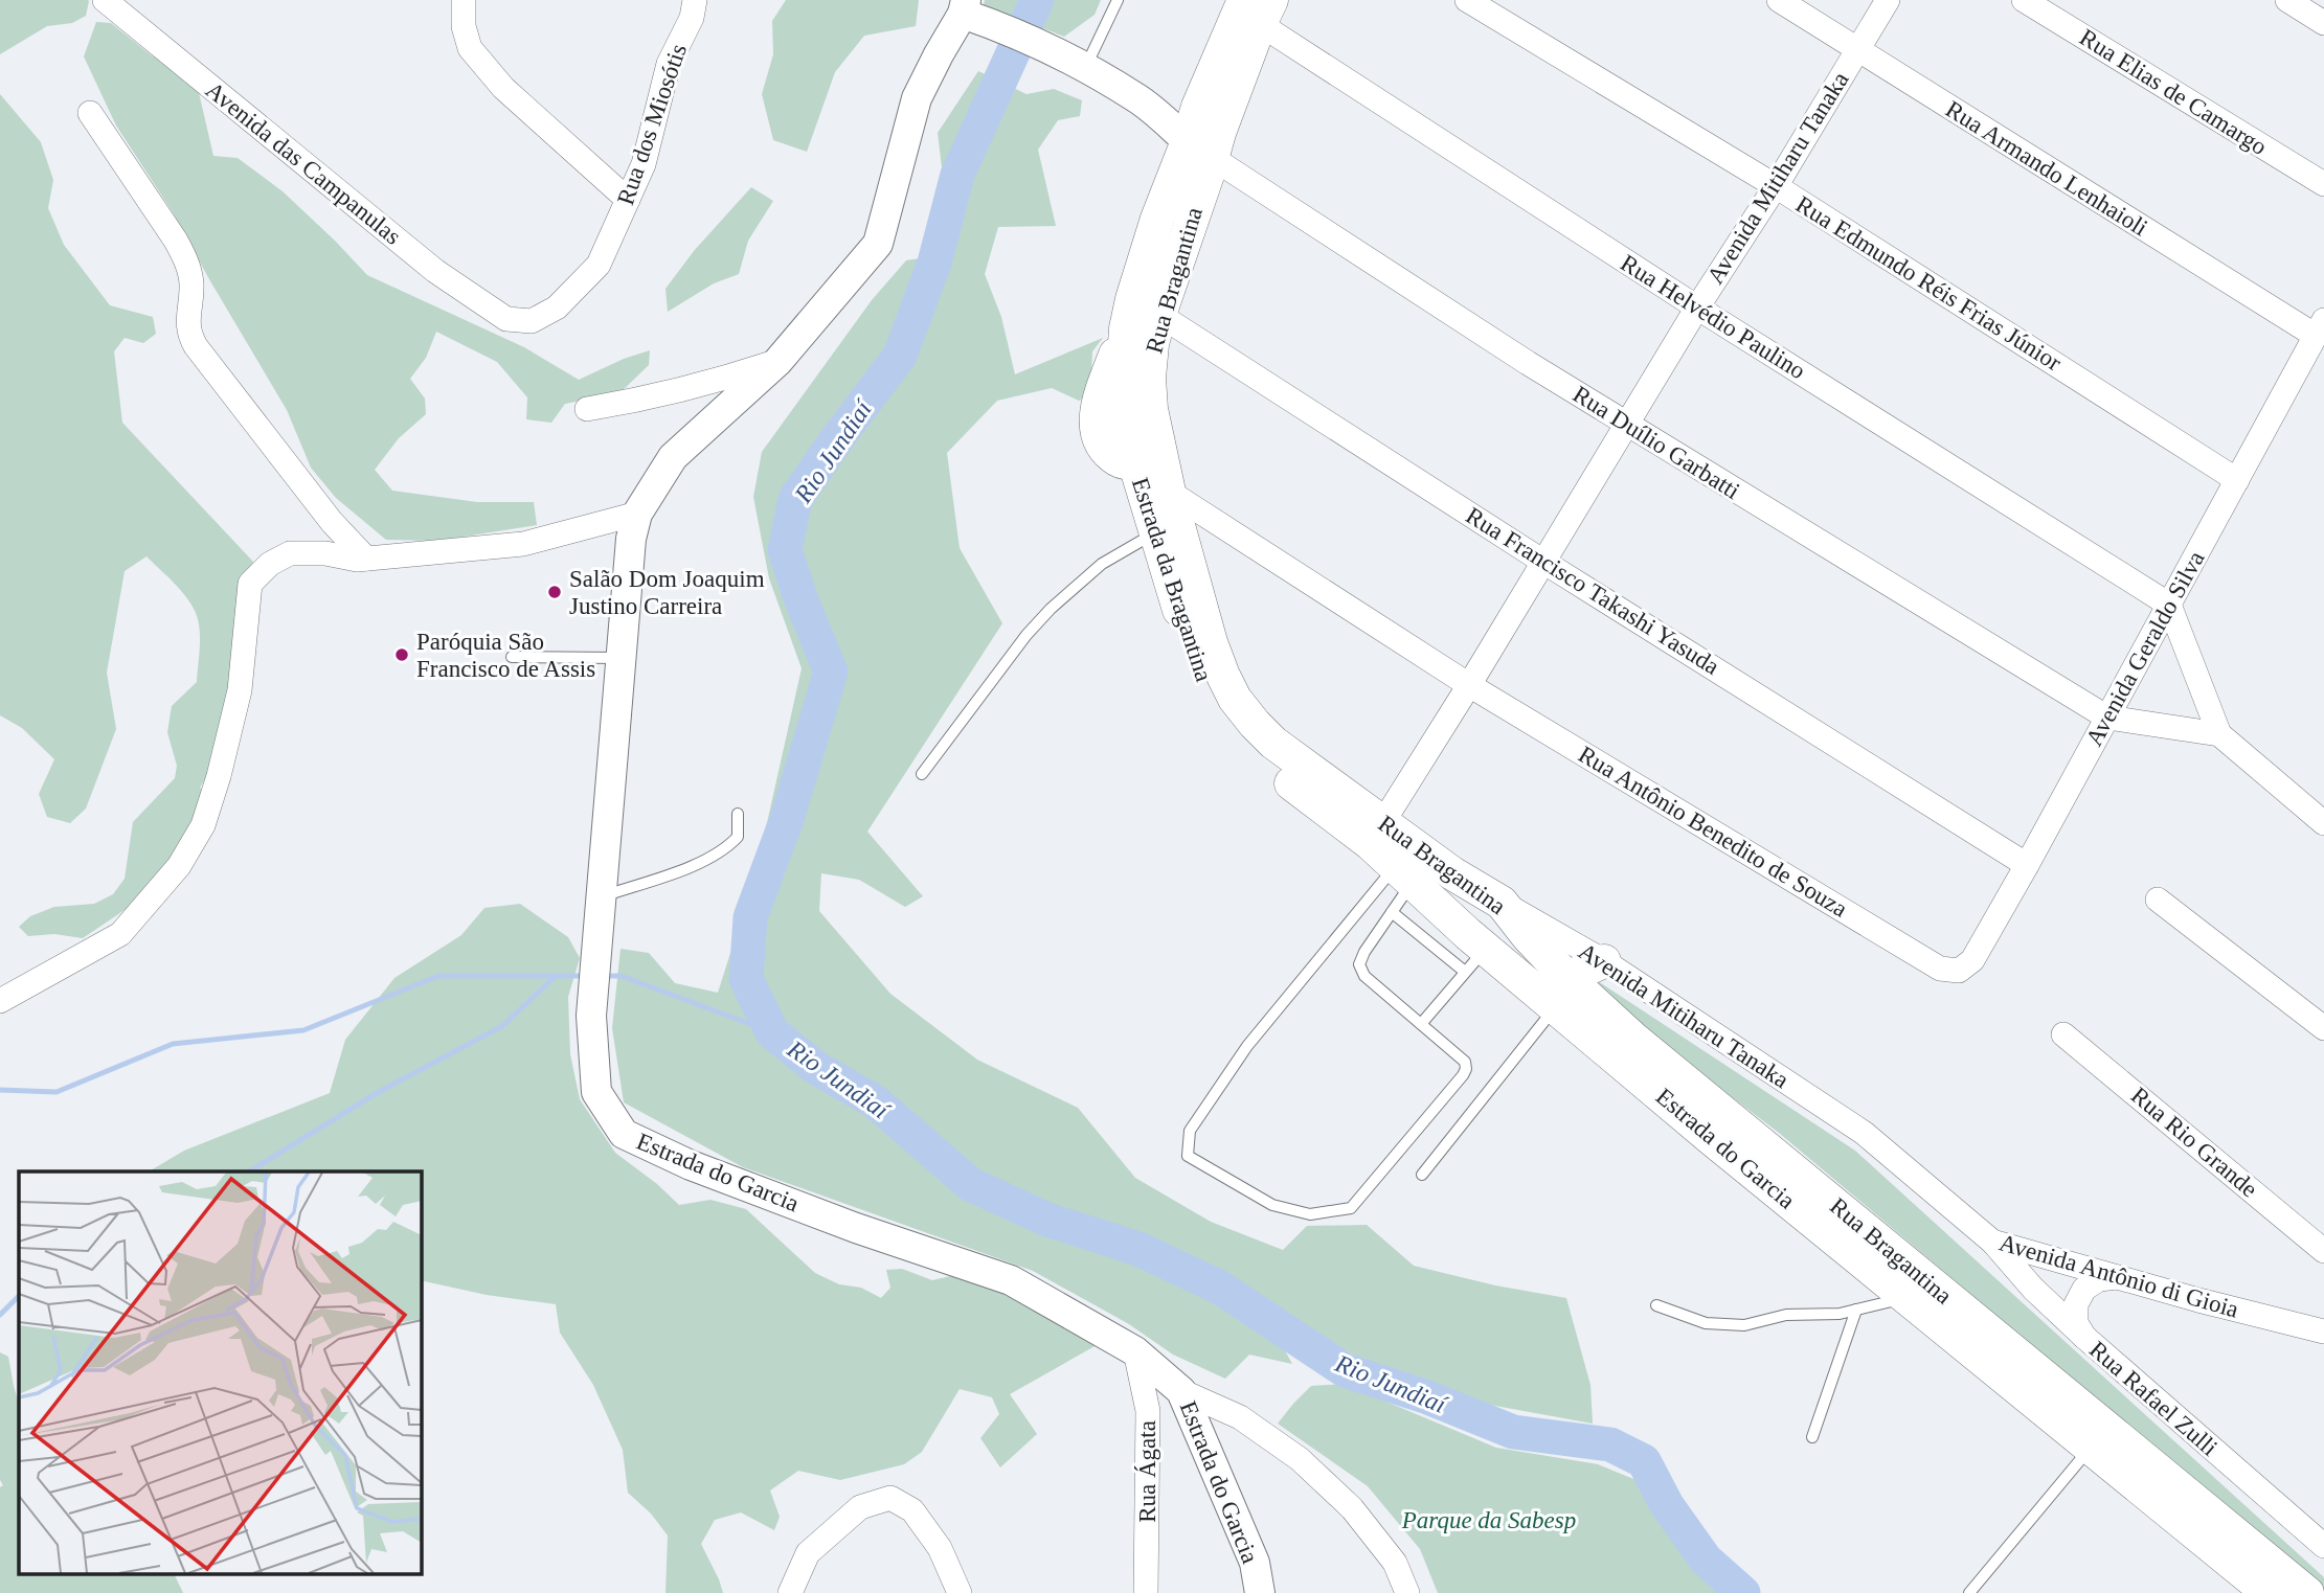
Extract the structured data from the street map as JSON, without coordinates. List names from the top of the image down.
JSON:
{
  "streets": {
    "main road": ["Rua Bragantina", "Estrada da Bragantina", "Estrada do Garcia"],
    "street": [
      "Rua Elias de Camargo",
      "Rua dos Miosótis",
      "Avenida das Campanulas",
      "Rua Armando Lenhaioli",
      "Avenida Mitiharu Tanaka",
      "Rua Edmundo Réis Frias Júnior",
      "Rua Helvédio Paulino",
      "Rua Duílio Garbatti",
      "Rua Francisco Takashi Yasuda",
      "Avenida Geraldo Silva",
      "Rua Antônio Benedito de Souza",
      "Rua Rio Grande",
      "Avenida Antônio di Gioia",
      "Rua Rafael Zulli",
      "Rua Ágata"
    ]
  },
  "crossings": [
    ["Rua dos Miosótis", "Avenida das Campanulas"],
    ["Rua Armando Lenhaioli", "Avenida Mitiharu Tanaka"],
    ["Rua Armando Lenhaioli", "Avenida Geraldo Silva"],
    ["Avenida Mitiharu Tanaka", "Rua Bragantina"],
    ["Avenida Mitiharu Tanaka", "Rua Edmundo Réis Frias Júnior"],
    ["Avenida Mitiharu Tanaka", "Rua Helvédio Paulino"],
    ["Avenida Mitiharu Tanaka", "Rua Duílio Garbatti"],
    ["Avenida Mitiharu Tanaka", "Estrada da Bragantina"],
    ["Avenida Mitiharu Tanaka", "Rua Francisco Takashi Yasuda"],
    ["Avenida Mitiharu Tanaka", "Rua Antônio Benedito de Souza"],
    ["Avenida Mitiharu Tanaka", "Avenida Antônio di Gioia"],
    ["Rua Bragantina", "Rua Helvédio Paulino"],
    ["Rua Bragantina", "Rua Duílio Garbatti"],
    ["Rua Bragantina", "Estrada da Bragantina"],
    ["Rua Bragantina", "Rua Francisco Takashi Yasuda"],
    ["Rua Bragantina", "Rua Antônio Benedito de Souza"],
    ["Rua Bragantina", "Estrada do Garcia"],
    ["Rua Edmundo Réis Frias Júnior", "Avenida Geraldo Silva"],
    ["Rua Helvédio Paulino", "Avenida Geraldo Silva"],
    ["Rua Duílio Garbatti", "Estrada da Bragantina"],
    ["Rua Duílio Garbatti", "Avenida Geraldo Silva"],
    ["Estrada da Bragantina", "Estrada do Garcia"],
    ["Rua Francisco Takashi Yasuda", "Avenida Geraldo Silva"],
    ["Avenida Geraldo Silva", "Rua Antônio Benedito de Souza"],
    ["Estrada do Garcia", "Rua Ágata"],
    ["Avenida Antônio di Gioia", "Rua Rafael Zulli"]
  ],
  "water": ["Rio Jundiaí"],
  "parks": ["Parque da Sabesp"],
  "places": ["Salão Dom Joaquim Justino Carreira", "Paróquia São Francisco de Assis"]
}
